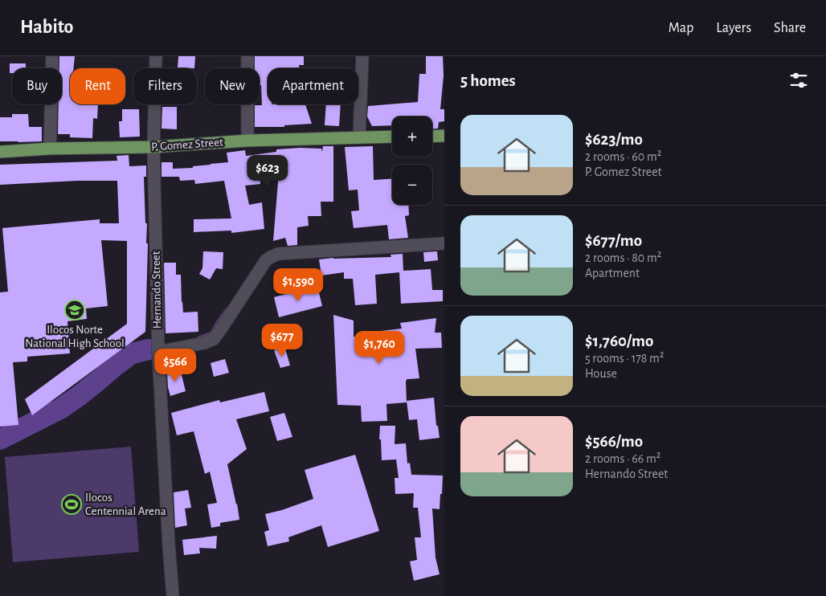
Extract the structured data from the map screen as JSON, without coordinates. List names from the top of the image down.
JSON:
{
  "streets": {
    "main road": ["P. Gomez Street"],
    "street": ["Hernando Street"]
  },
  "crossings": [
    ["P. Gomez Street", "Hernando Street"]
  ],
  "places": {
    "school or university": ["Ilocos Norte National High School"],
    "sports": ["Ilocos Centennial Arena"]
  },
  "page": {
    "header": "Habito",
    "nav": ["Map", "Layers", "Share"],
    "heading": "5 homes",
    "chip": [
      "Buy",
      "Rent",
      "Filters",
      "New",
      "Apartment"
    ],
    "list": [
      {
        "name": "$623/mo",
        "note": "2 rooms · 60 m² · P. Gomez Street"
      },
      {
        "name": "$677/mo",
        "note": "2 rooms · 80 m² · Apartment"
      },
      {
        "name": "$1,760/mo",
        "note": "5 rooms · 178 m² · House"
      },
      {
        "name": "$566/mo",
        "note": "2 rooms · 66 m² · Hernando Street"
      }
    ],
    "map_buttons": ["+", "−"],
    "price": [
      "$623",
      "$1,590",
      "$677",
      "$1,760",
      "$566"
    ]
  }
}
